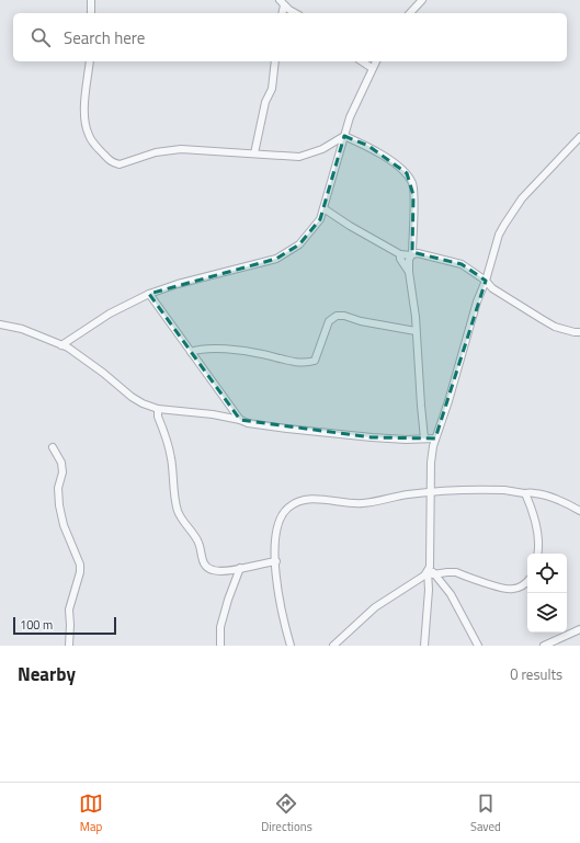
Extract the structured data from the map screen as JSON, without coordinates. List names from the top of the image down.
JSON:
{
  "scale_bar": "100 m",
  "page": {
    "search": "Search here",
    "scale": "100 m",
    "heading": ["Nearby", "0 results"],
    "nav": ["Map", "Directions", "Saved"]
  }
}
